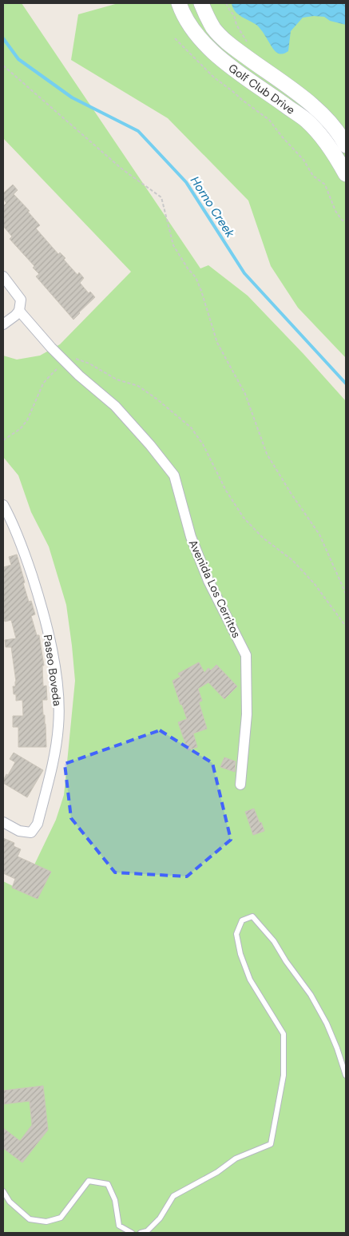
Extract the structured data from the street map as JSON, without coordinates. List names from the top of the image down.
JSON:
{
  "streets": {
    "street": ["Golf Club Drive", "Avenida Los Cerritos", "Paseo Boveda"]
  },
  "water": ["Horno Creek"]
}
